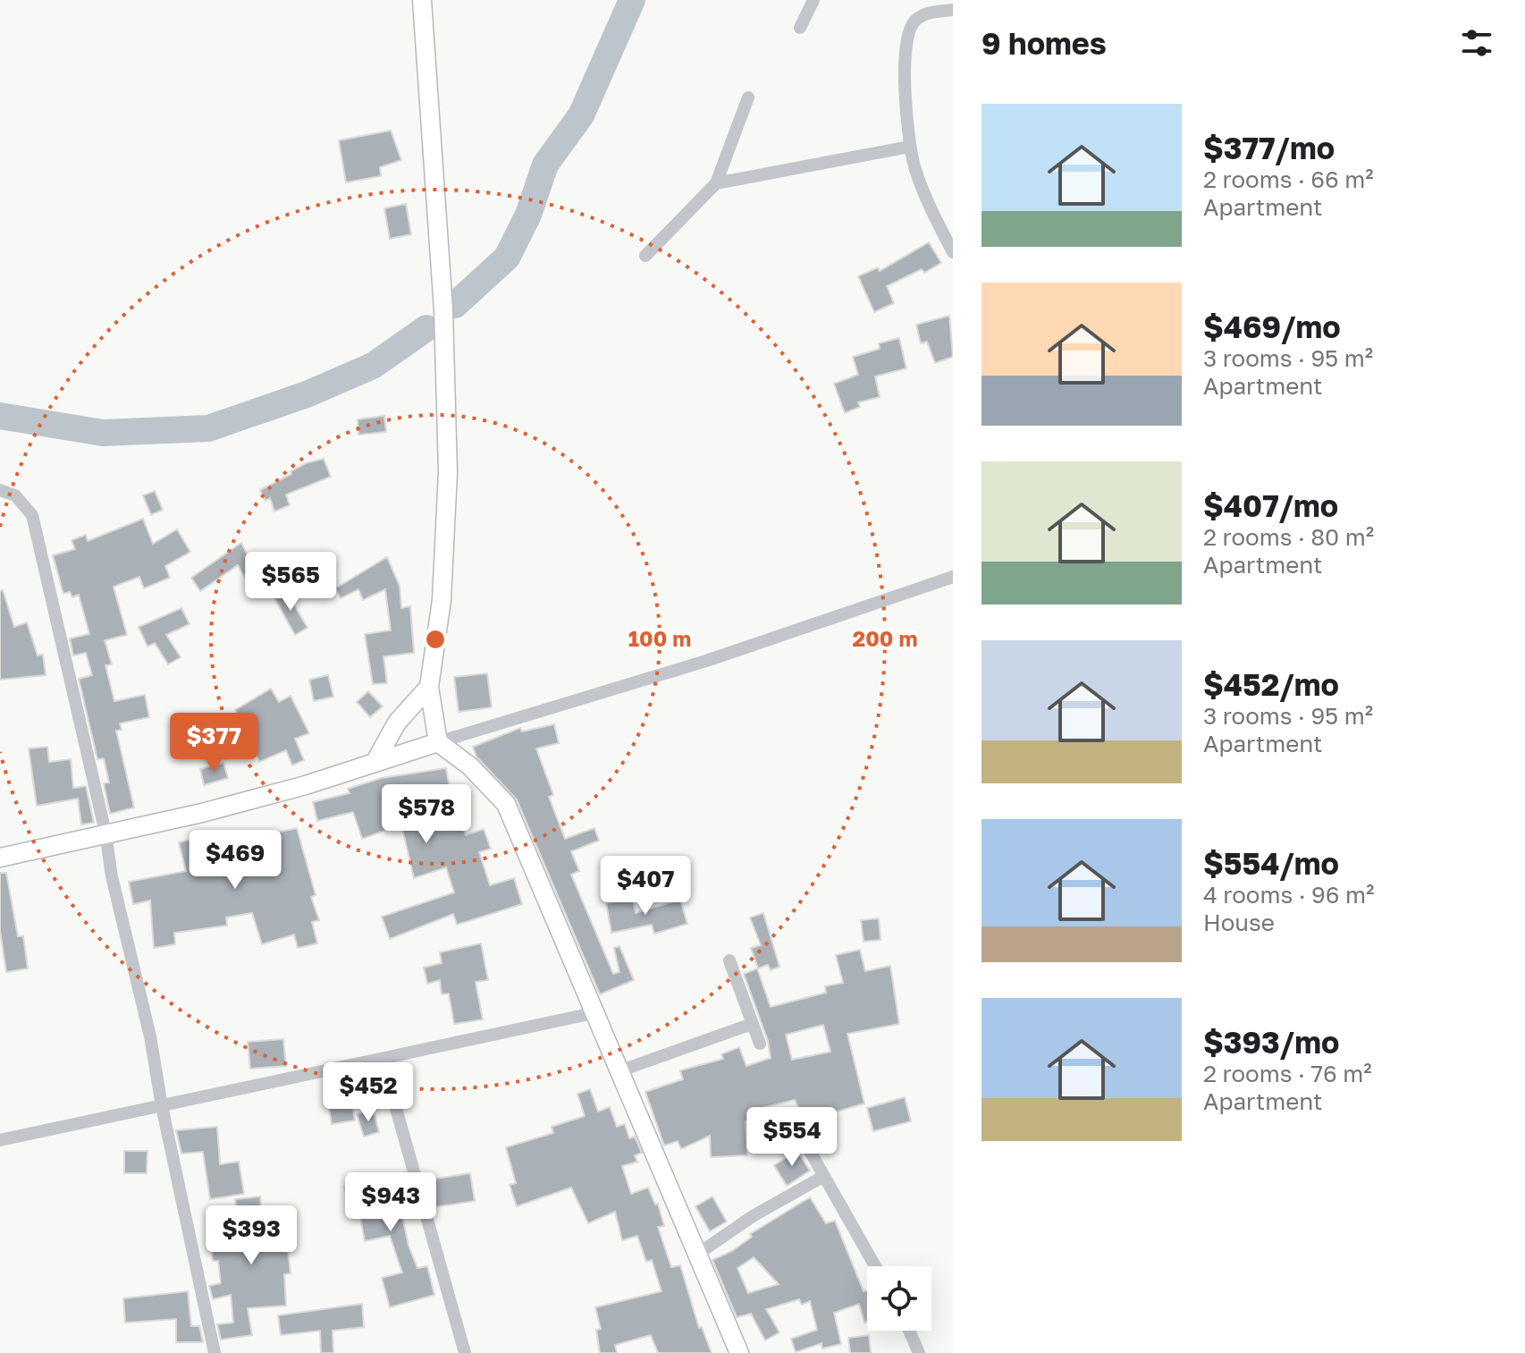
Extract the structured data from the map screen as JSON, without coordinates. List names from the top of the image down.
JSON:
{
  "page": {
    "heading": "9 homes",
    "list": [
      {
        "name": "$377/mo",
        "note": "2 rooms · 66 m² · Apartment"
      },
      {
        "name": "$469/mo",
        "note": "3 rooms · 95 m² · Apartment"
      },
      {
        "name": "$407/mo",
        "note": "2 rooms · 80 m² · Apartment"
      },
      {
        "name": "$452/mo",
        "note": "3 rooms · 95 m² · Apartment"
      },
      {
        "name": "$554/mo",
        "note": "4 rooms · 96 m² · House"
      },
      {
        "name": "$393/mo",
        "note": "2 rooms · 76 m² · Apartment"
      }
    ],
    "price": [
      "$565",
      "$377",
      "$578",
      "$469",
      "$407",
      "$452",
      "$554",
      "$943",
      "$393"
    ]
  },
  "rings": ["100 m", "200 m"]
}
